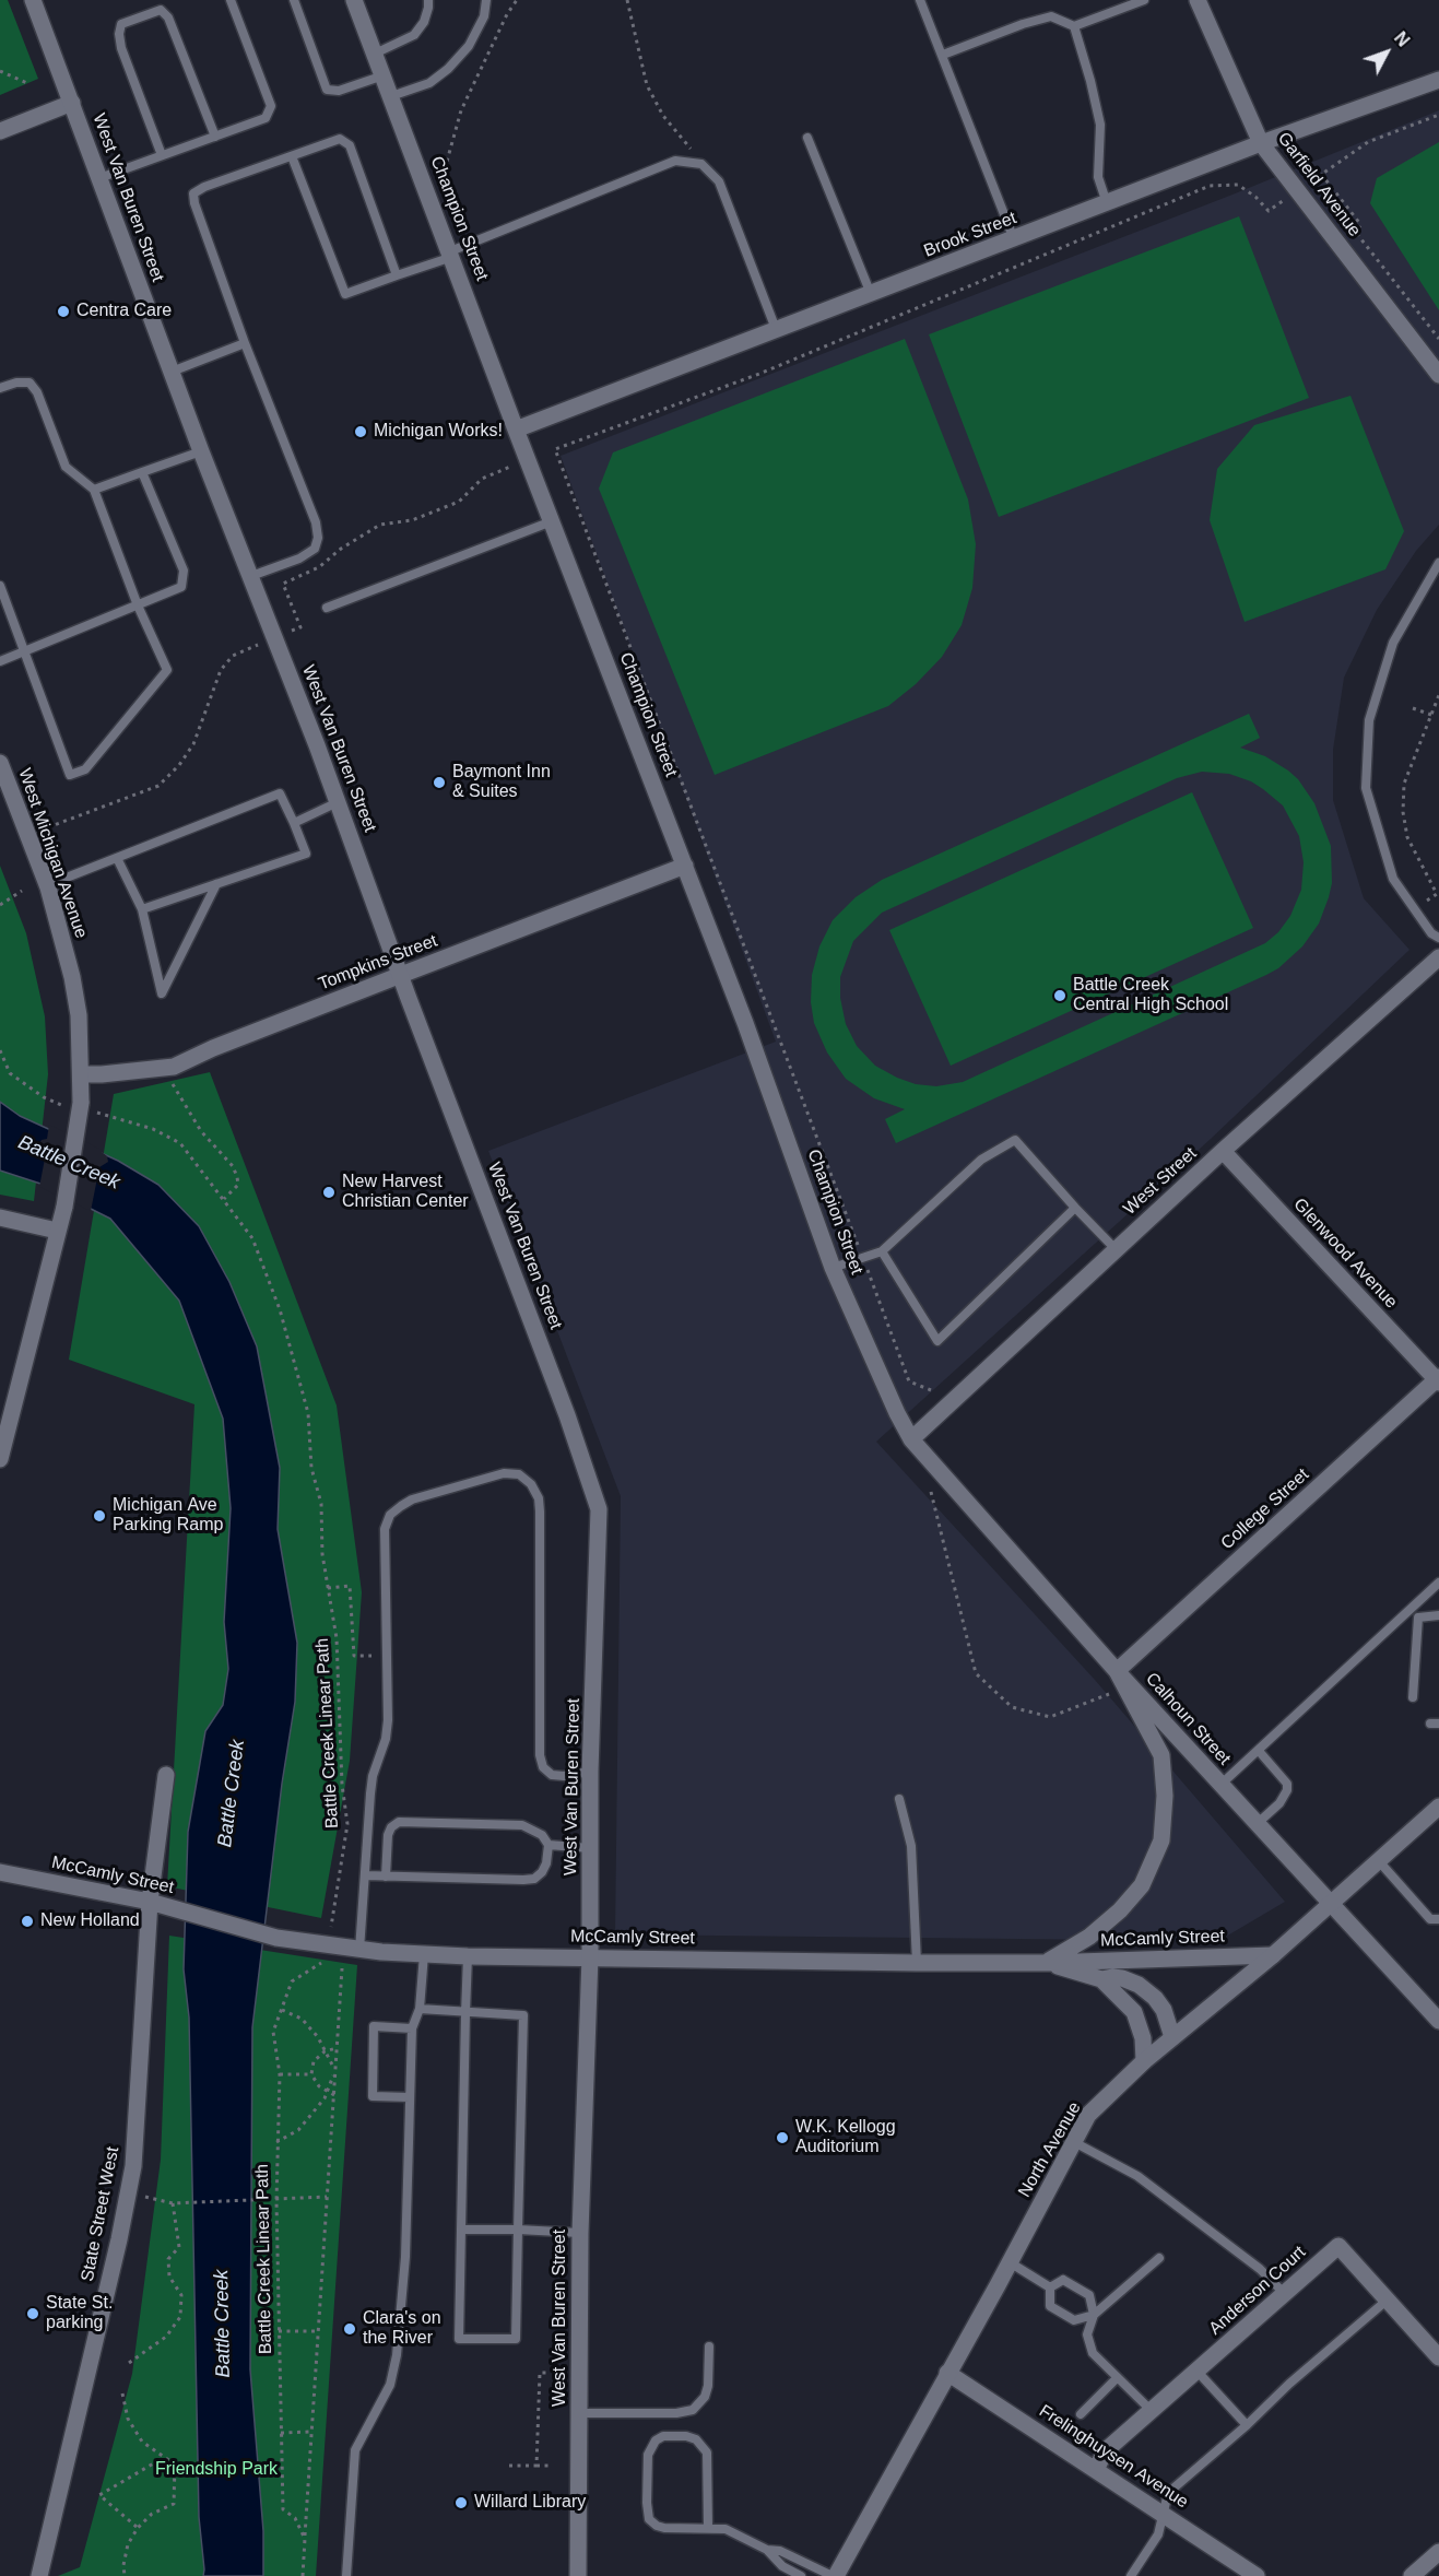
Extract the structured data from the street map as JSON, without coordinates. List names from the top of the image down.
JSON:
{
  "streets": {
    "street": [
      "Garfield Avenue",
      "West Van Buren Street",
      "Champion Street",
      "Brook Street",
      "West Michigan Avenue",
      "Tompkins Street",
      "West Street",
      "Glenwood Avenue",
      "College Street",
      "Calhoun Street",
      "McCamly Street",
      "North Avenue",
      "State Street West",
      "Anderson Court",
      "Frelinghuysen Avenue"
    ],
    "path": ["Battle Creek Linear Path"]
  },
  "crossings": [
    ["Garfield Avenue", "Brook Street"],
    ["West Van Buren Street", "Tompkins Street"],
    ["West Van Buren Street", "McCamly Street"],
    ["Champion Street", "Brook Street"],
    ["Champion Street", "Tompkins Street"],
    ["Champion Street", "West Street"],
    ["Champion Street", "Calhoun Street"],
    ["West Michigan Avenue", "Tompkins Street"],
    ["West Michigan Avenue", "Battle Creek Linear Path"],
    ["West Street", "Glenwood Avenue"],
    ["West Street", "Calhoun Street"],
    ["Glenwood Avenue", "College Street"],
    ["College Street", "Calhoun Street"],
    ["Calhoun Street", "North Avenue"],
    ["Battle Creek Linear Path", "McCamly Street"],
    ["McCamly Street", "North Avenue"],
    ["McCamly Street", "State Street West"],
    ["North Avenue", "Frelinghuysen Avenue"],
    ["Anderson Court", "Frelinghuysen Avenue"]
  ],
  "water": ["Battle Creek"],
  "parks": ["Friendship Park"],
  "places": [
    "Centra Care",
    "Michigan Works!",
    "Baymont Inn & Suites",
    "Battle Creek Central High School",
    "New Harvest Christian Center",
    "Michigan Ave Parking Ramp",
    "New Holland",
    "W.K. Kellogg Auditorium",
    "State St. parking",
    "Clara's on the River",
    "Willard Library"
  ],
  "north": "top right"
}
